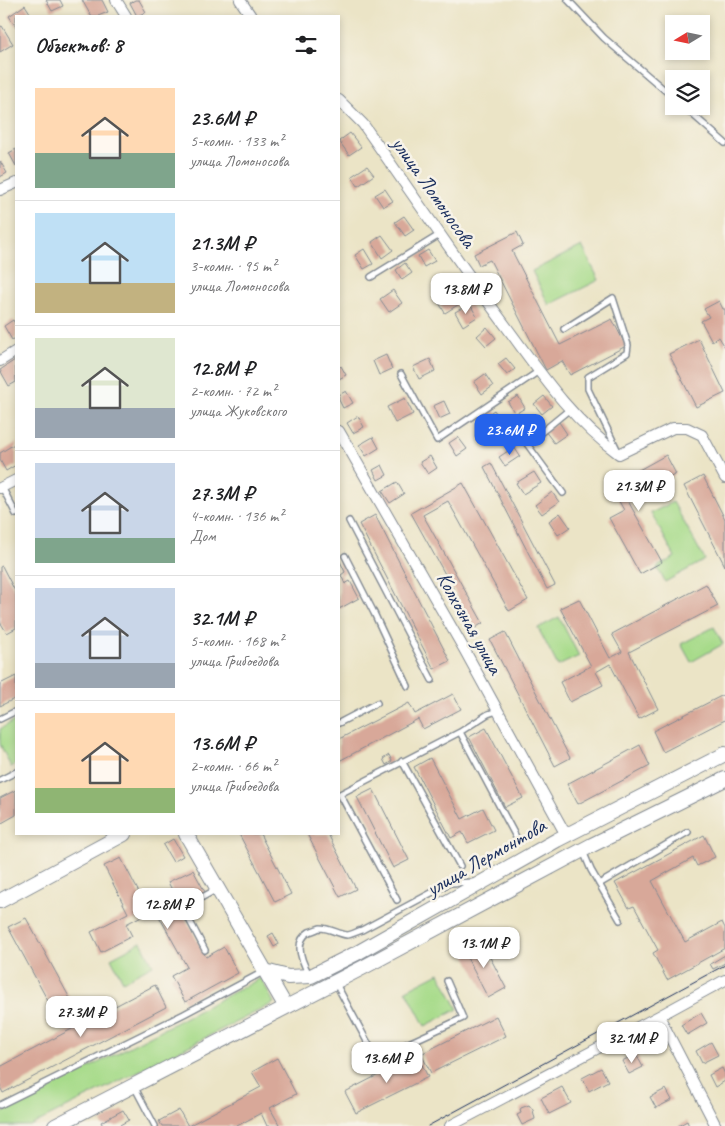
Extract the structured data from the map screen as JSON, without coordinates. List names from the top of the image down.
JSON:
{
  "streets": {
    "main road": ["улица Лермонтова"],
    "street": ["улица Ломоносова", "Колхозная улица"]
  },
  "crossings": [
    ["Колхозная улица", "улица Лермонтова"]
  ],
  "north": "left",
  "page": {
    "heading": "Объектов: 8",
    "list": [
      {
        "name": "23.6M ₽",
        "note": "5-комн. · 133 m² · улица Ломоносова"
      },
      {
        "name": "21.3M ₽",
        "note": "3-комн. · 95 m² · улица Ломоносова"
      },
      {
        "name": "12.8M ₽",
        "note": "2-комн. · 72 m² · улица Жуковского"
      },
      {
        "name": "27.3M ₽",
        "note": "4-комн. · 136 m² · Дом"
      },
      {
        "name": "32.1M ₽",
        "note": "5-комн. · 168 m² · улица Грибоедова"
      },
      {
        "name": "13.6M ₽",
        "note": "2-комн. · 66 m² · улица Грибоедова"
      }
    ],
    "price": [
      "13.8M ₽",
      "23.6M ₽",
      "21.3M ₽",
      "12.8M ₽",
      "13.1M ₽",
      "27.3M ₽",
      "32.1M ₽",
      "13.6M ₽"
    ]
  }
}
